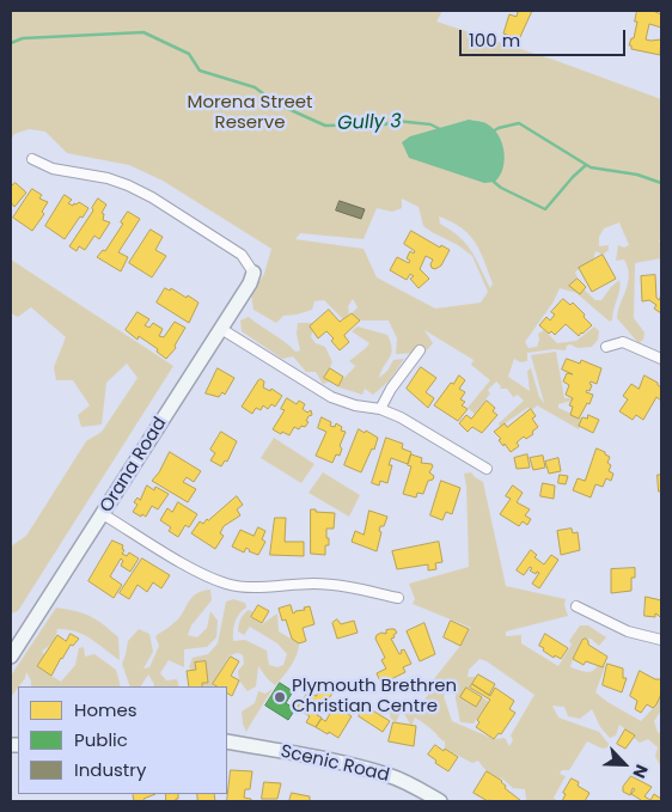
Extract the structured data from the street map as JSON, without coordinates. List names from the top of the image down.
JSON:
{
  "streets": {
    "street": ["Orana Road", "Scenic Road"]
  },
  "water": ["Gully 3"],
  "parks": ["Morena Street Reserve"],
  "places": ["Plymouth Brethren Christian Centre"],
  "legend": ["Homes", "Public", "Industry"],
  "scale_bar": "100 m",
  "north": "bottom right"
}
